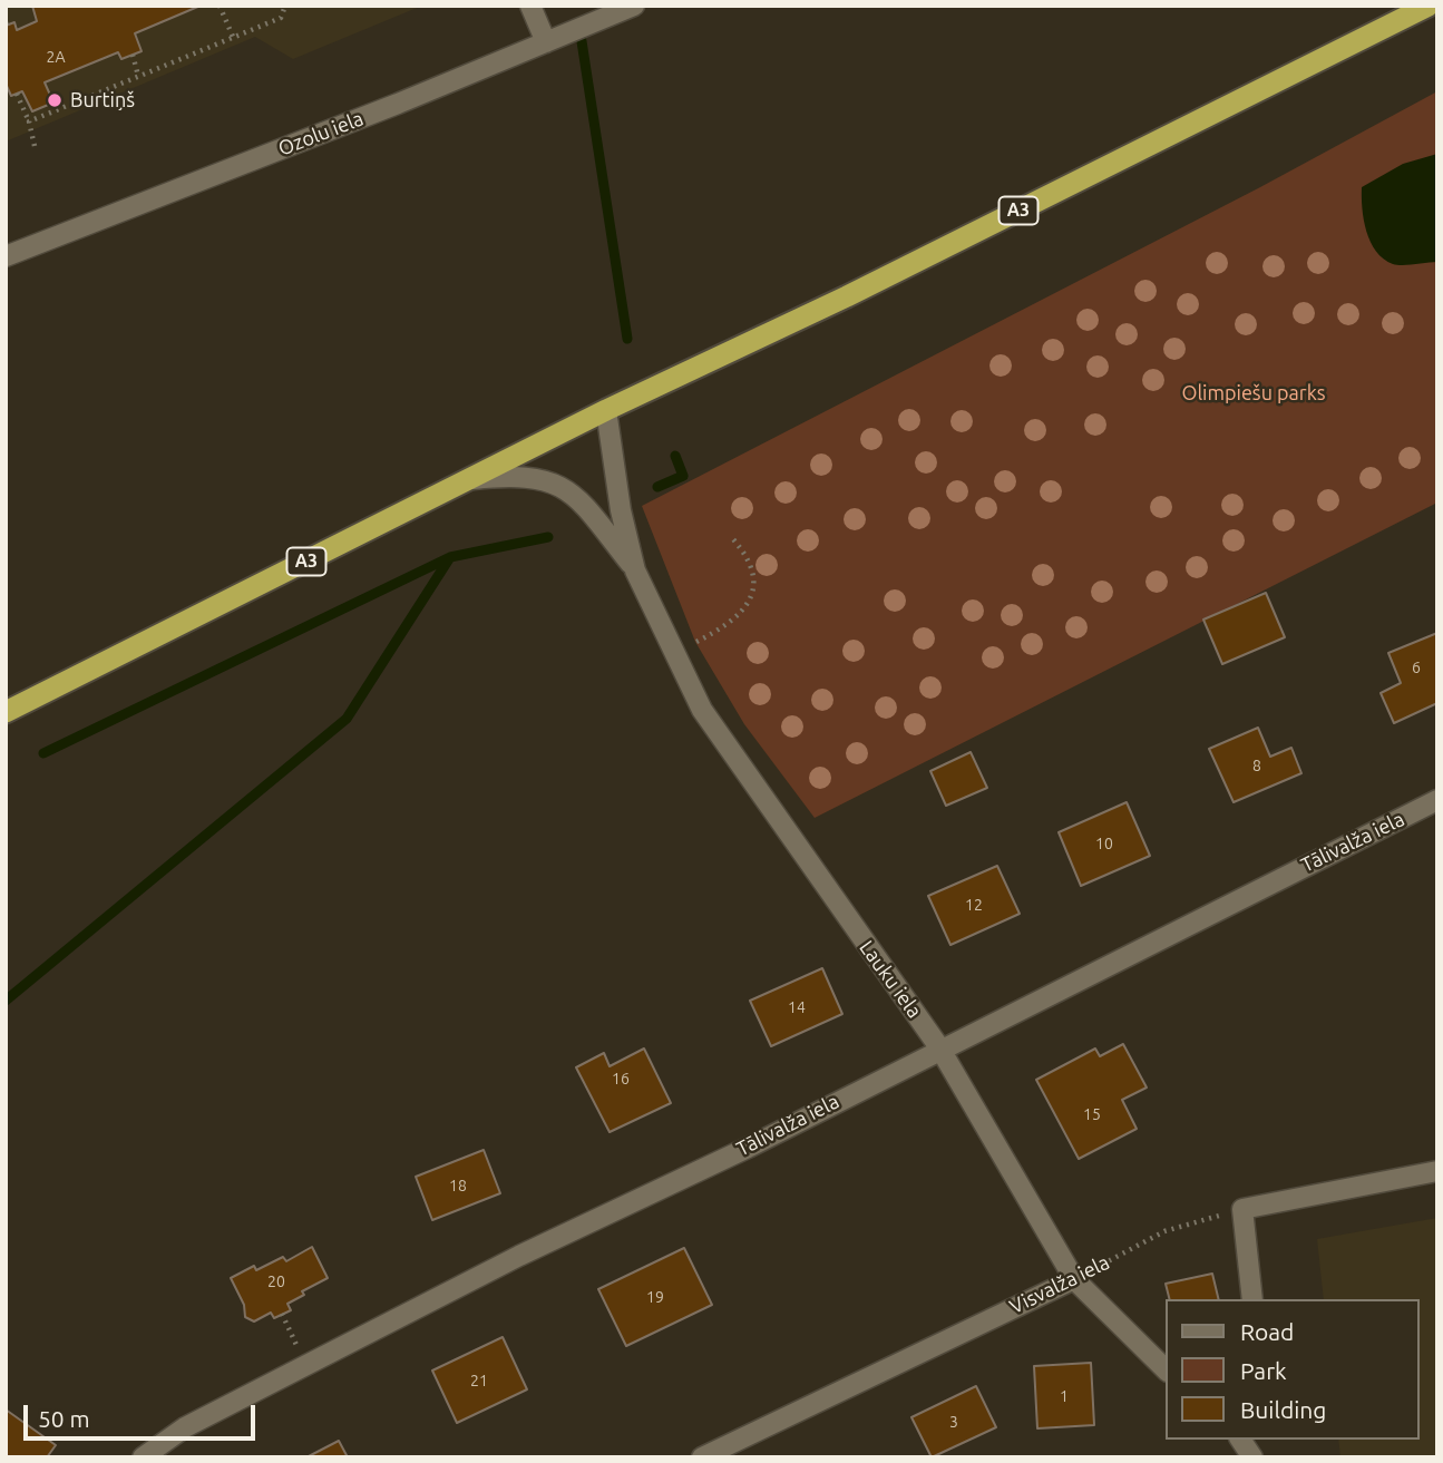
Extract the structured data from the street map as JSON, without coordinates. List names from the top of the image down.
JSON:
{
  "streets": {
    "highway": ["A3"],
    "street": [
      "Ozolu iela",
      "Tālivalža iela",
      "Lauku iela",
      "Visvalža iela"
    ]
  },
  "crossings": [
    ["Tālivalža iela", "Lauku iela"],
    ["Lauku iela", "Visvalža iela"]
  ],
  "parks": ["Olimpiešu parks"],
  "places": ["Burtiņš"],
  "house_numbers": [
    "2A",
    "6",
    "8",
    "10",
    "12",
    "14",
    "16",
    "15",
    "18",
    "20",
    "19",
    "21",
    "1",
    "3"
  ],
  "legend": ["Road", "Park", "Building"],
  "scale_bar": "50 m"
}
